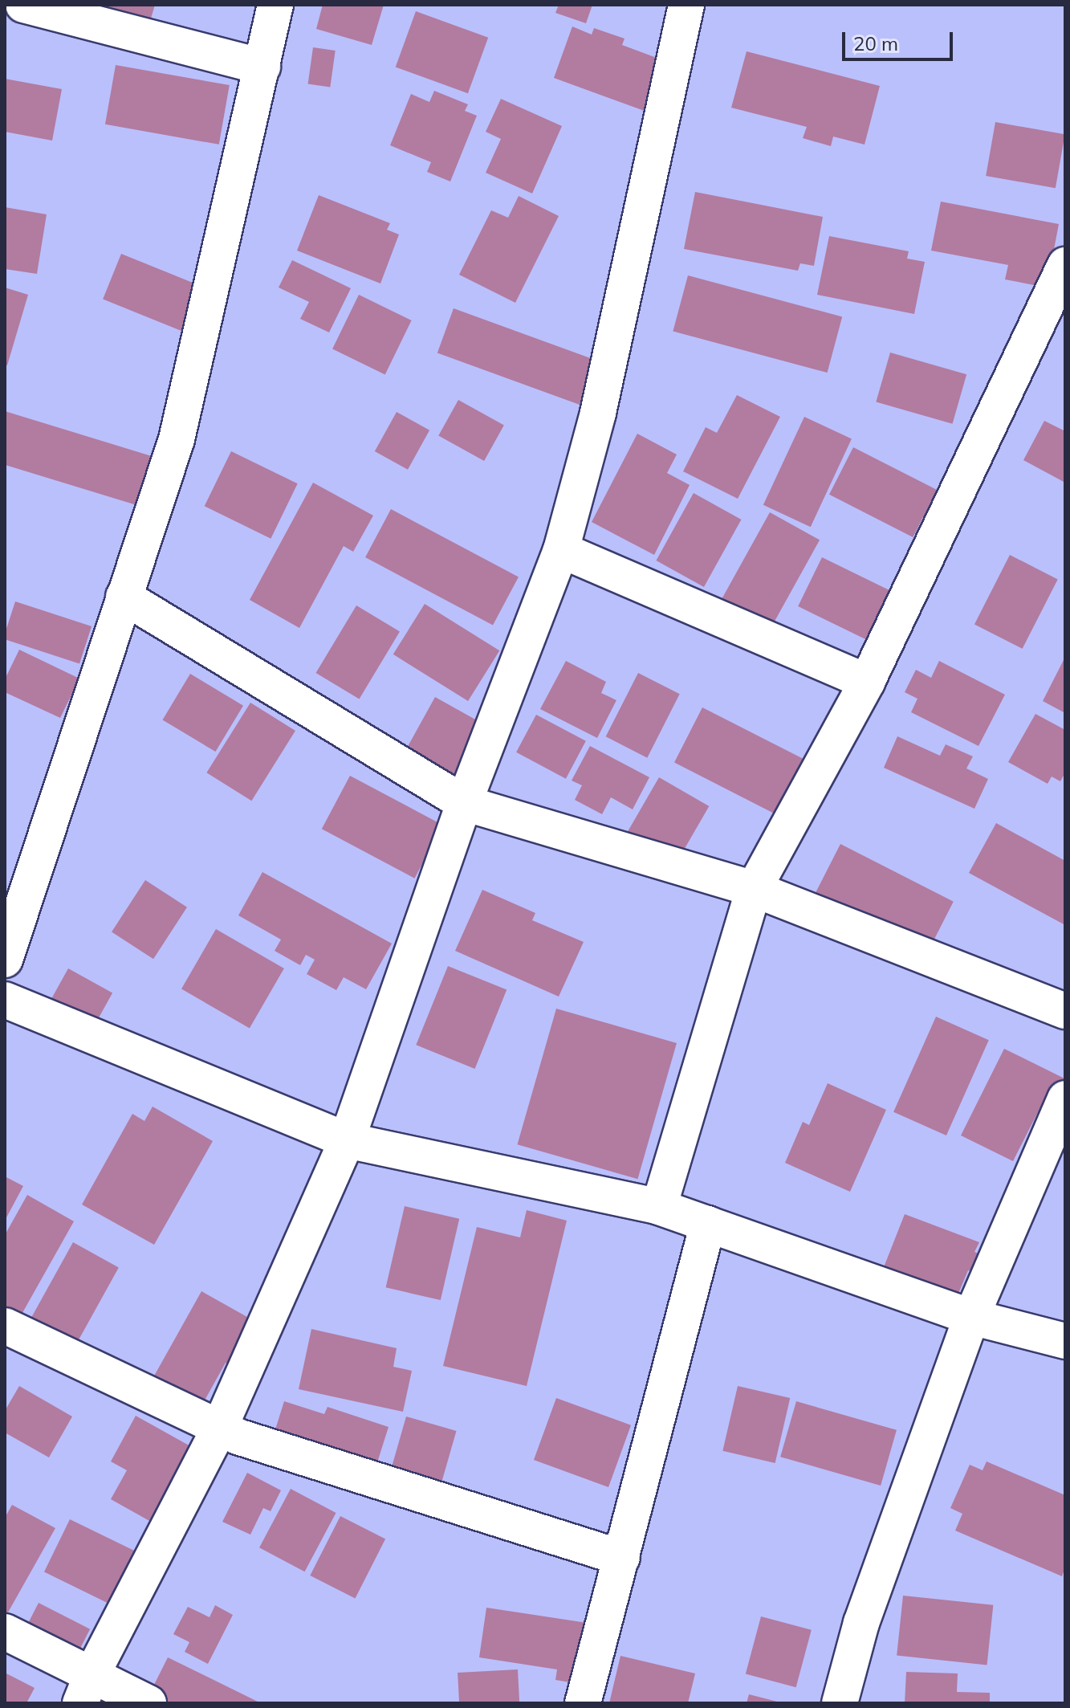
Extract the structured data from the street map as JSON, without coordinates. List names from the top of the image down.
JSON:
{
  "scale_bar": "20 m"
}
